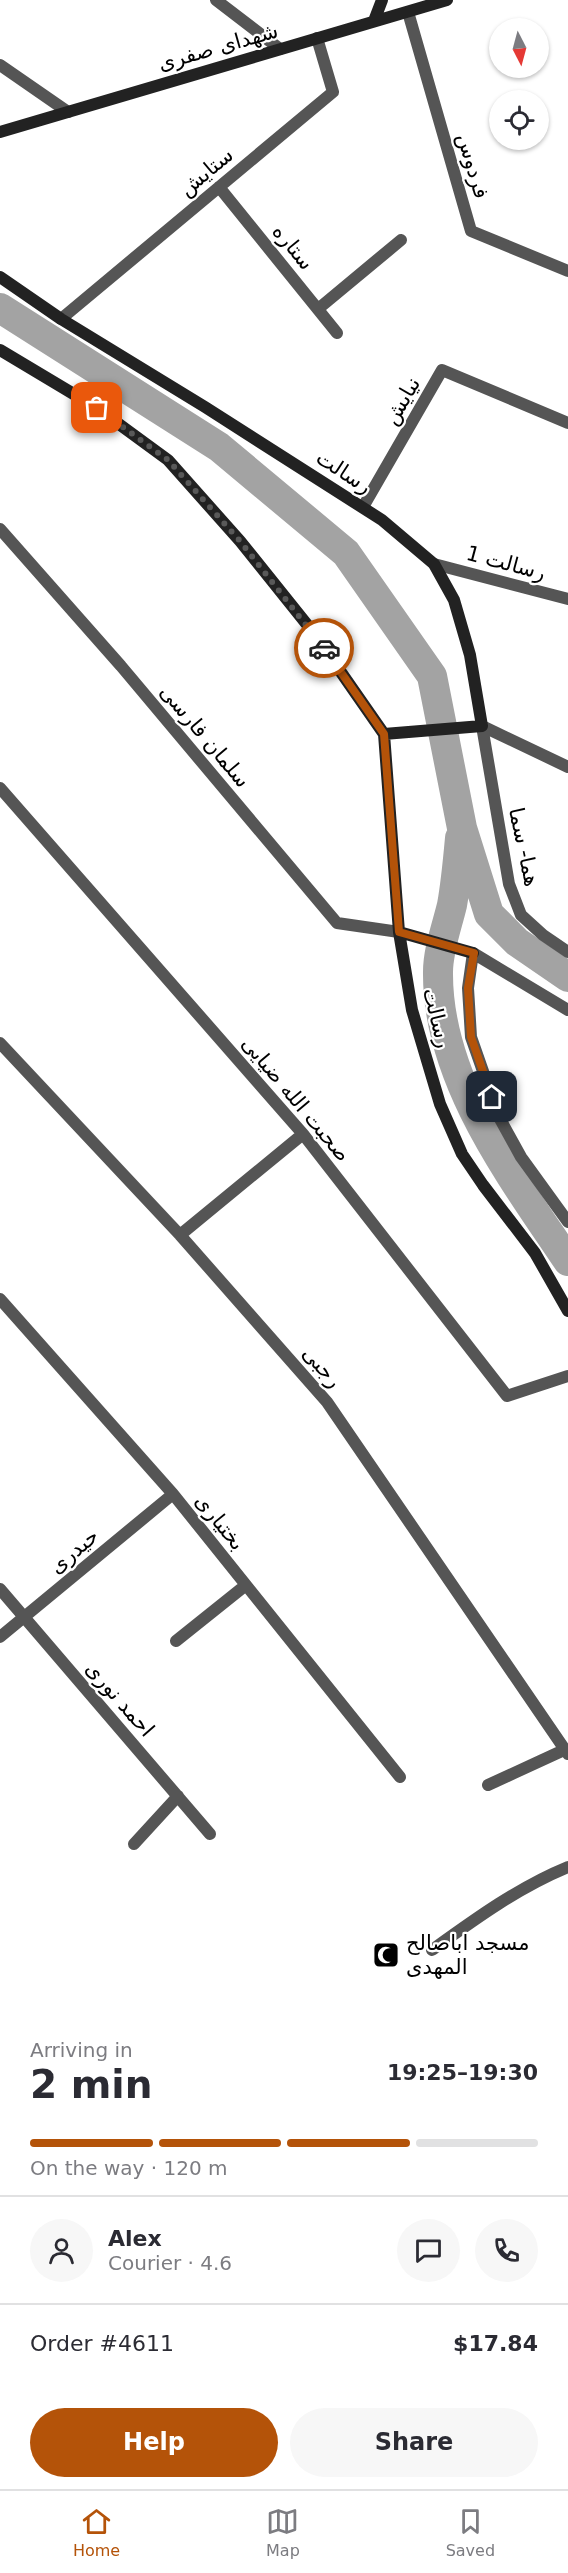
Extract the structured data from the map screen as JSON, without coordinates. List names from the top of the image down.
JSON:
{
  "streets": {
    "street": [
      "شهدای صفری",
      "فردوس",
      "ستایش",
      "ستاره",
      "نیایش",
      "رسالت",
      "رسالت 1",
      "سلمان فارسی",
      "هما- سما",
      "صحبت الله ضیایی",
      "رجبی",
      "بختیاری",
      "حیدری",
      "احمد نوری"
    ]
  },
  "crossings": [
    ["شهدای صفری", "فردوس"],
    ["شهدای صفری", "ستایش"],
    ["ستایش", "ستاره"],
    ["ستایش", "رسالت"],
    ["نیایش", "رسالت"],
    ["رسالت", "رسالت 1"],
    ["رسالت", "سلمان فارسی"],
    ["رسالت", "هما- سما"],
    ["بختیاری", "حیدری"],
    ["حیدری", "احمد نوری"]
  ],
  "places": {
    "mosque": ["مسجد اباصالح المهدی"]
  },
  "north": "bottom",
  "page": {
    "heading": ["2 min", "Arriving in", "19:25–19:30"],
    "panel": [
      "Alex",
      "Courier · 4.6",
      "Order #4611",
      "$17.84"
    ],
    "bar": "On the way · 120 m",
    "buttons": ["Help", "Share"],
    "tabs": ["Home", "Map", "Saved"]
  }
}
